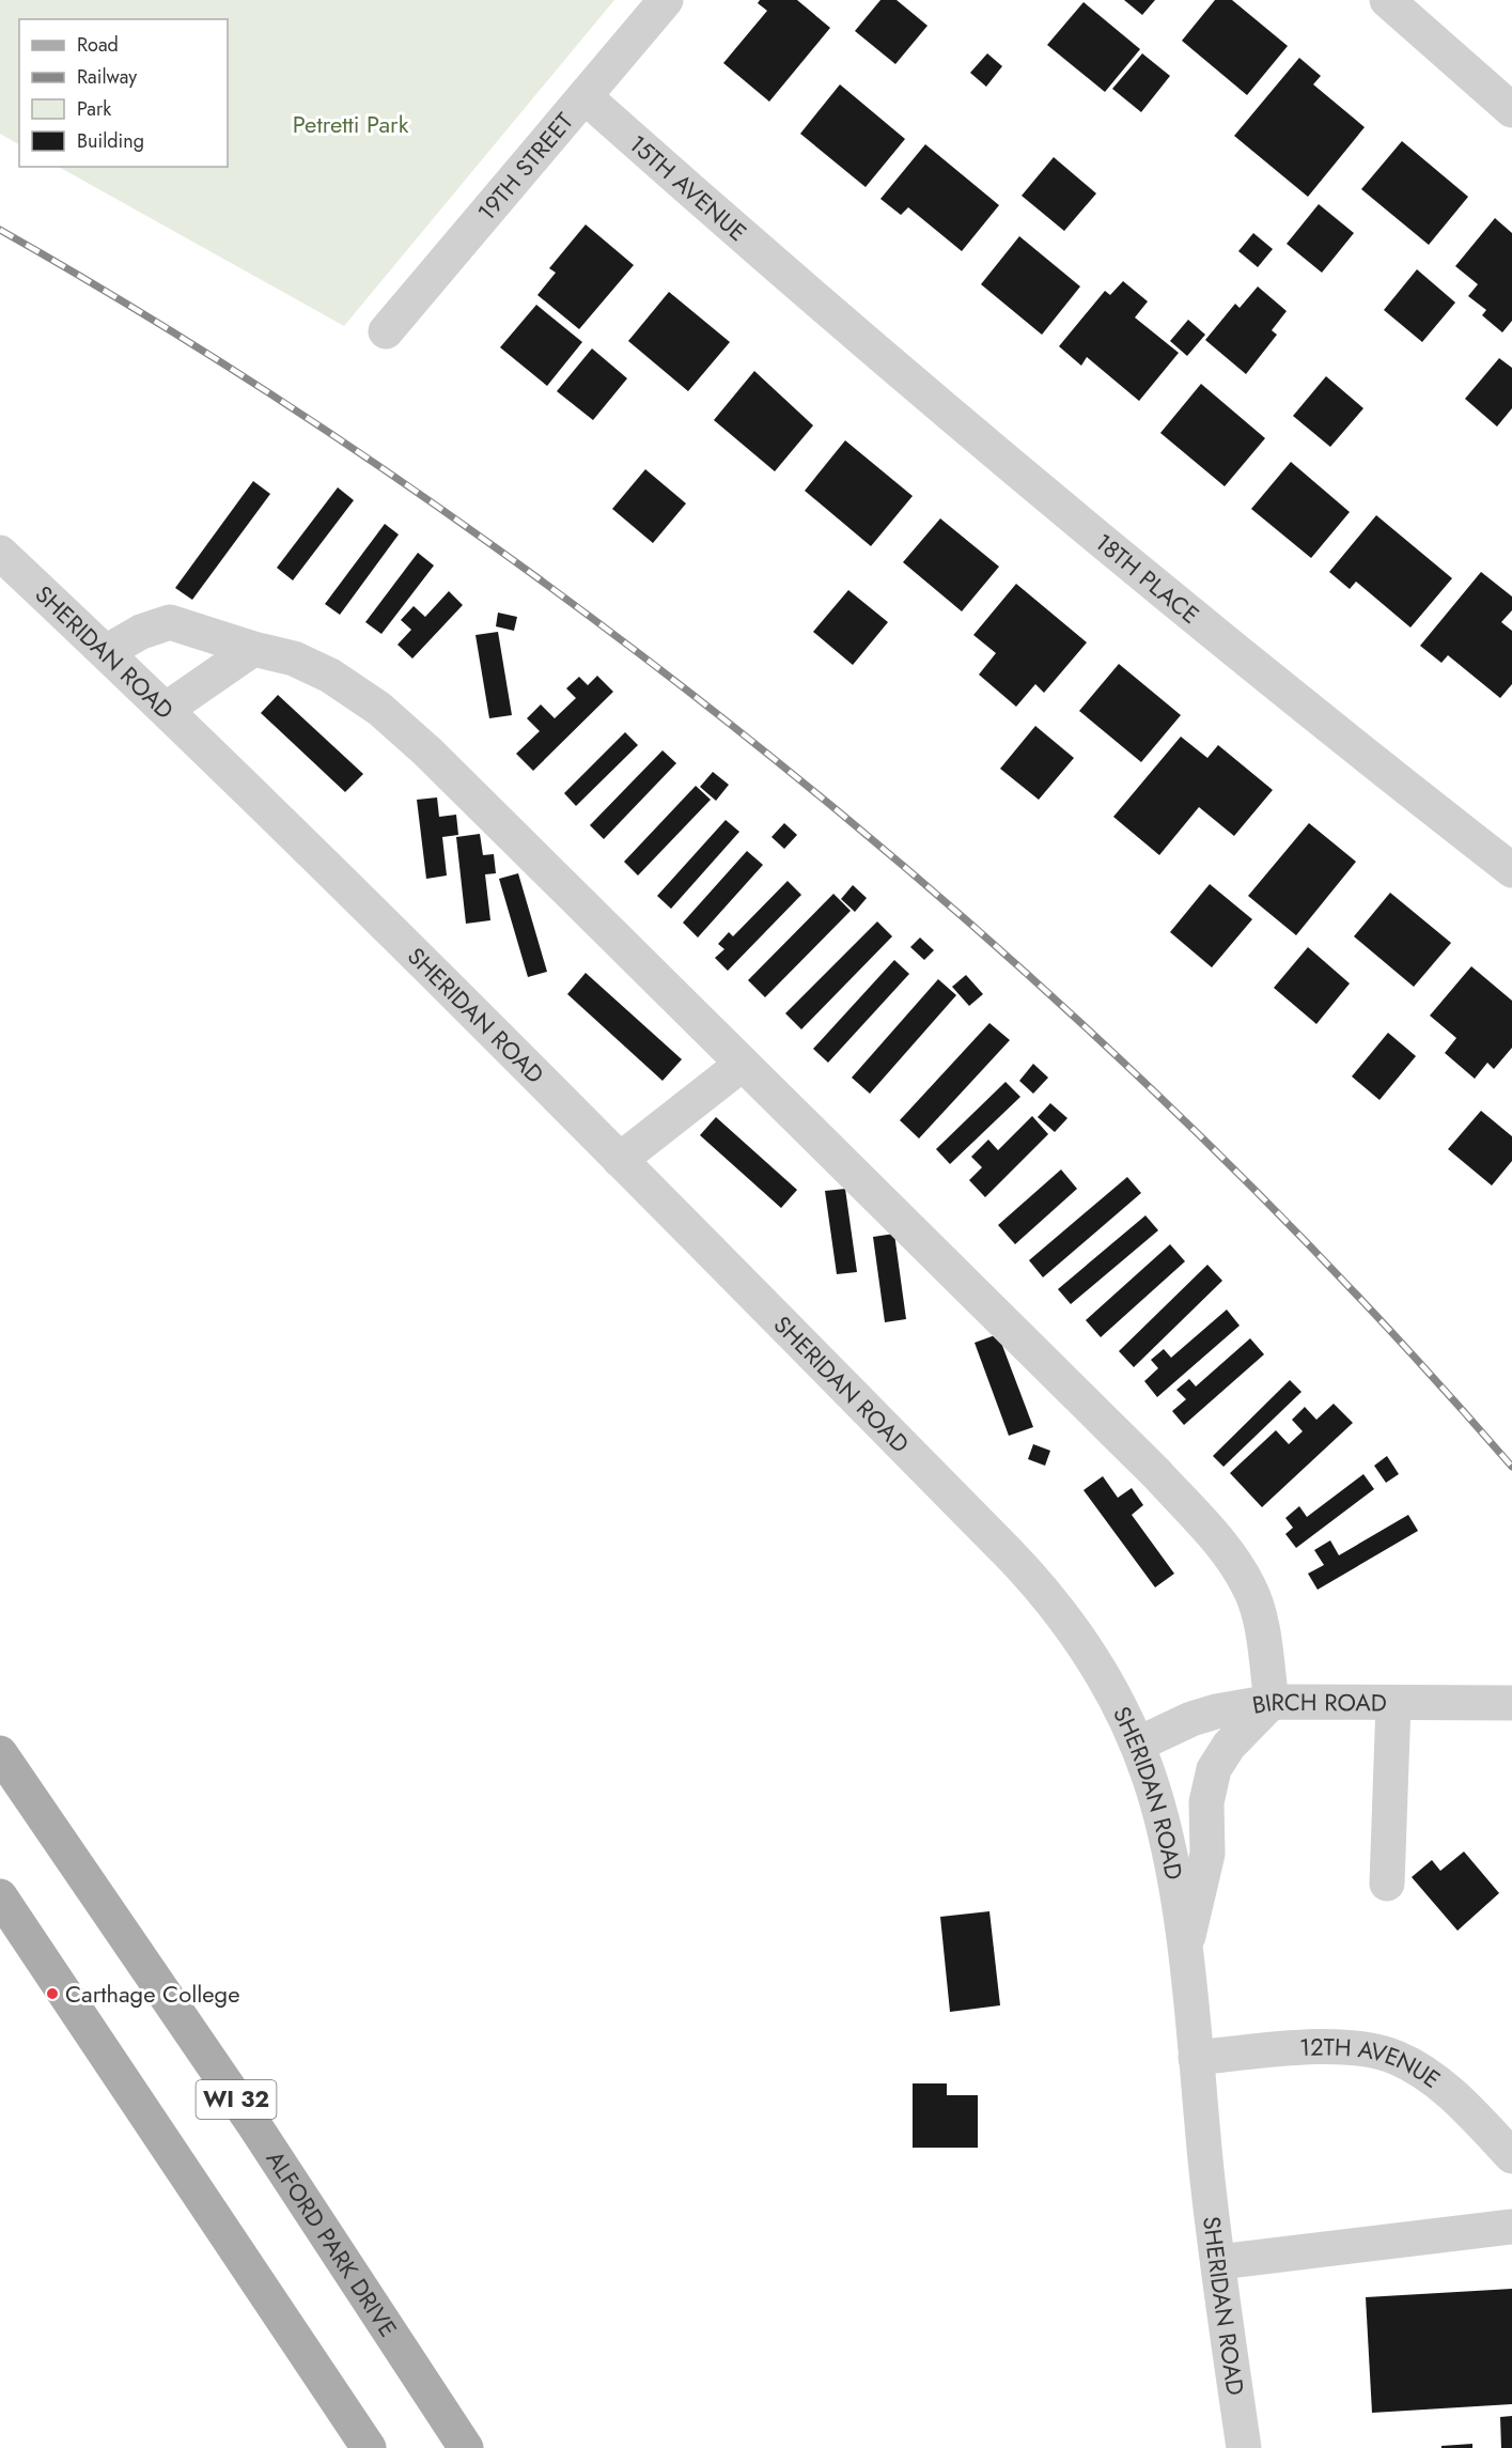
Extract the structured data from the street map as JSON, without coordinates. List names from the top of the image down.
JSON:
{
  "streets": {
    "main road": ["WI 32", "ALFORD PARK DRIVE"],
    "street": [
      "19TH STREET",
      "15TH AVENUE",
      "18TH PLACE",
      "SHERIDAN ROAD",
      "BIRCH ROAD",
      "12TH AVENUE"
    ]
  },
  "crossings": [
    ["19TH STREET", "15TH AVENUE"],
    ["15TH AVENUE", "18TH PLACE"],
    ["SHERIDAN ROAD", "BIRCH ROAD"],
    ["SHERIDAN ROAD", "12TH AVENUE"]
  ],
  "parks": ["Petretti Park"],
  "places": ["Carthage College"],
  "legend": [
    "Road",
    "Railway",
    "Park",
    "Building"
  ]
}
